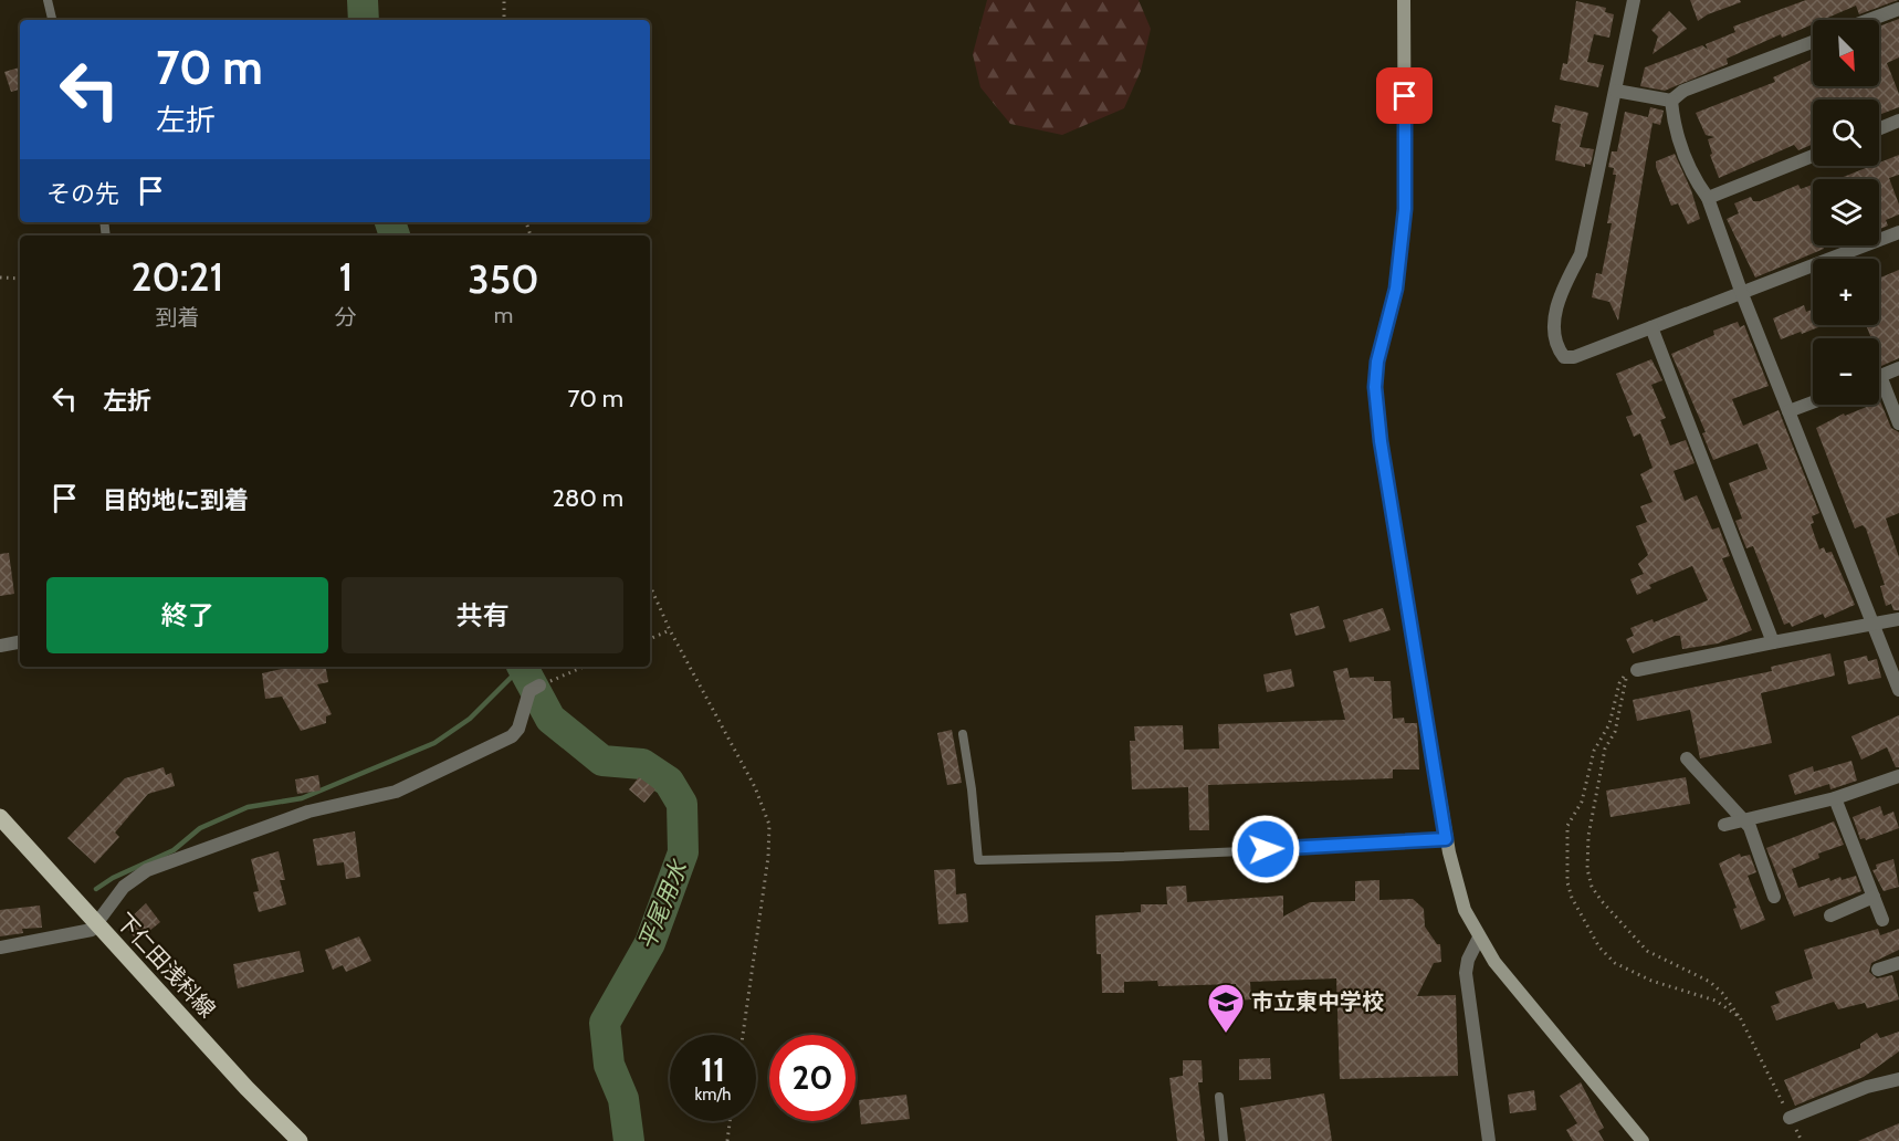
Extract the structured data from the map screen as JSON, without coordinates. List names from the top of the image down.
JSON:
{
  "streets": {
    "main road": ["下仁田浅科線"]
  },
  "water": ["平尾用水"],
  "places": {
    "school or university": ["市立東中学校"]
  },
  "north": "bottom right",
  "page": {
    "map_buttons": ["+", "−"],
    "turn": ["70 m", "左折"],
    "then": "その先",
    "eta": [
      "20:21",
      "到着",
      "1",
      "分",
      "350",
      "m"
    ],
    "list": [
      {
        "name": "左折",
        "value": "70 m"
      },
      {
        "name": "目的地に到着",
        "value": "280 m"
      }
    ],
    "buttons": ["終了", "共有"],
    "speed": "11 km/h",
    "limit": "20"
  }
}
